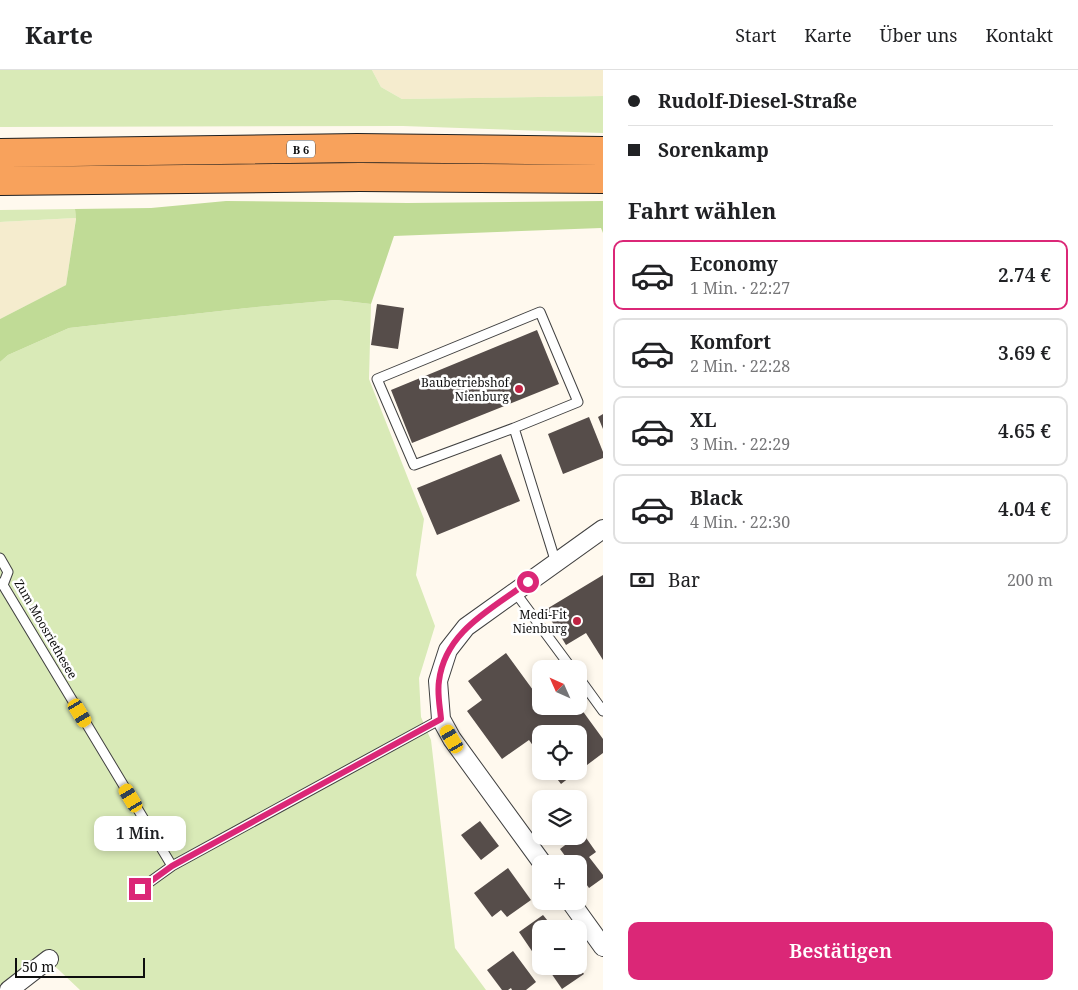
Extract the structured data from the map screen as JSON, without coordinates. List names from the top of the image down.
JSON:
{
  "streets": {
    "highway": ["B 6"],
    "lane": ["Zum Moosriethesee"]
  },
  "places": ["Baubetriebshof Nienburg", "Medi-Fit Nienburg"],
  "scale_bar": "50 m",
  "north": "top left",
  "page": {
    "header": "Karte",
    "nav": [
      "Start",
      "Karte",
      "Über uns",
      "Kontakt"
    ],
    "banner": ["Rudolf-Diesel-Straße", "Sorenkamp"],
    "heading": "Fahrt wählen",
    "list": [
      {
        "name": "Economy",
        "note": "1 Min. · 22:27",
        "value": "2.74 €"
      },
      {
        "name": "Komfort",
        "note": "2 Min. · 22:28",
        "value": "3.69 €"
      },
      {
        "name": "XL",
        "note": "3 Min. · 22:29",
        "value": "4.65 €"
      },
      {
        "name": "Black",
        "note": "4 Min. · 22:30",
        "value": "4.04 €"
      }
    ],
    "pay": ["Bar", "200 m"],
    "map_buttons": ["+", "−"],
    "bubble": "1 Min.",
    "buttons": "Bestätigen",
    "scale": "50 m"
  }
}
